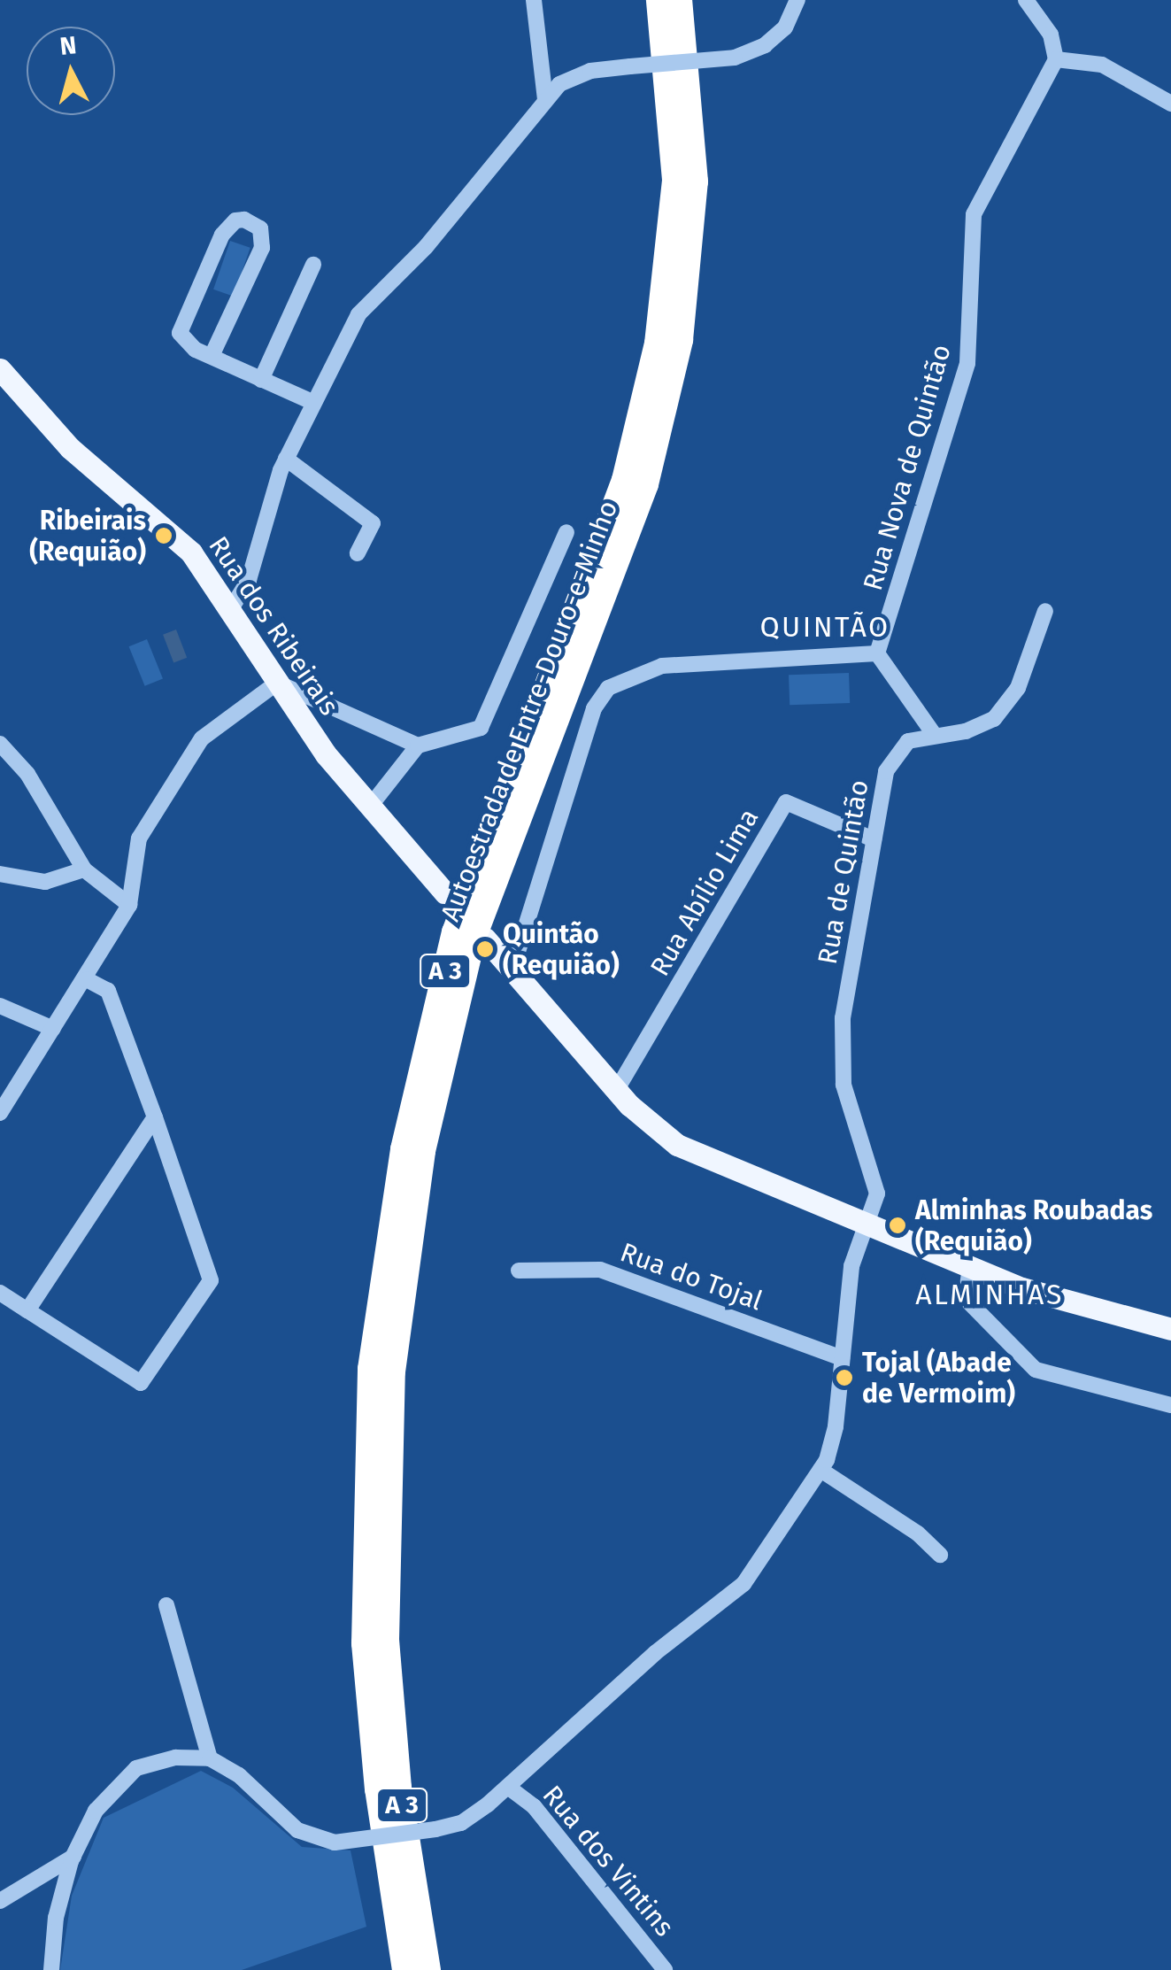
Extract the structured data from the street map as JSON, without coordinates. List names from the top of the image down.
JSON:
{
  "streets": {
    "highway": ["Autoestrada de Entre-Douro-e-Minho", "A 3"],
    "main road": ["Rua dos Ribeirais"],
    "street": [
      "Rua Nova de Quintão",
      "Rua de Quintão",
      "Rua Abílio Lima",
      "Rua do Tojal",
      "Rua dos Vintins"
    ]
  },
  "crossings": [
    ["Rua de Quintão", "Rua Abílio Lima"],
    ["Rua de Quintão", "Rua do Tojal"],
    ["Rua de Quintão", "Rua dos Vintins"]
  ],
  "districts": ["QUINTÃO", "ALMINHAS"],
  "places": [
    "Ribeirais (Requião)",
    "Quintão (Requião)",
    "Alminhas Roubadas (Requião)",
    "Tojal (Abade de Vermoim)"
  ],
  "north": "top"
}
